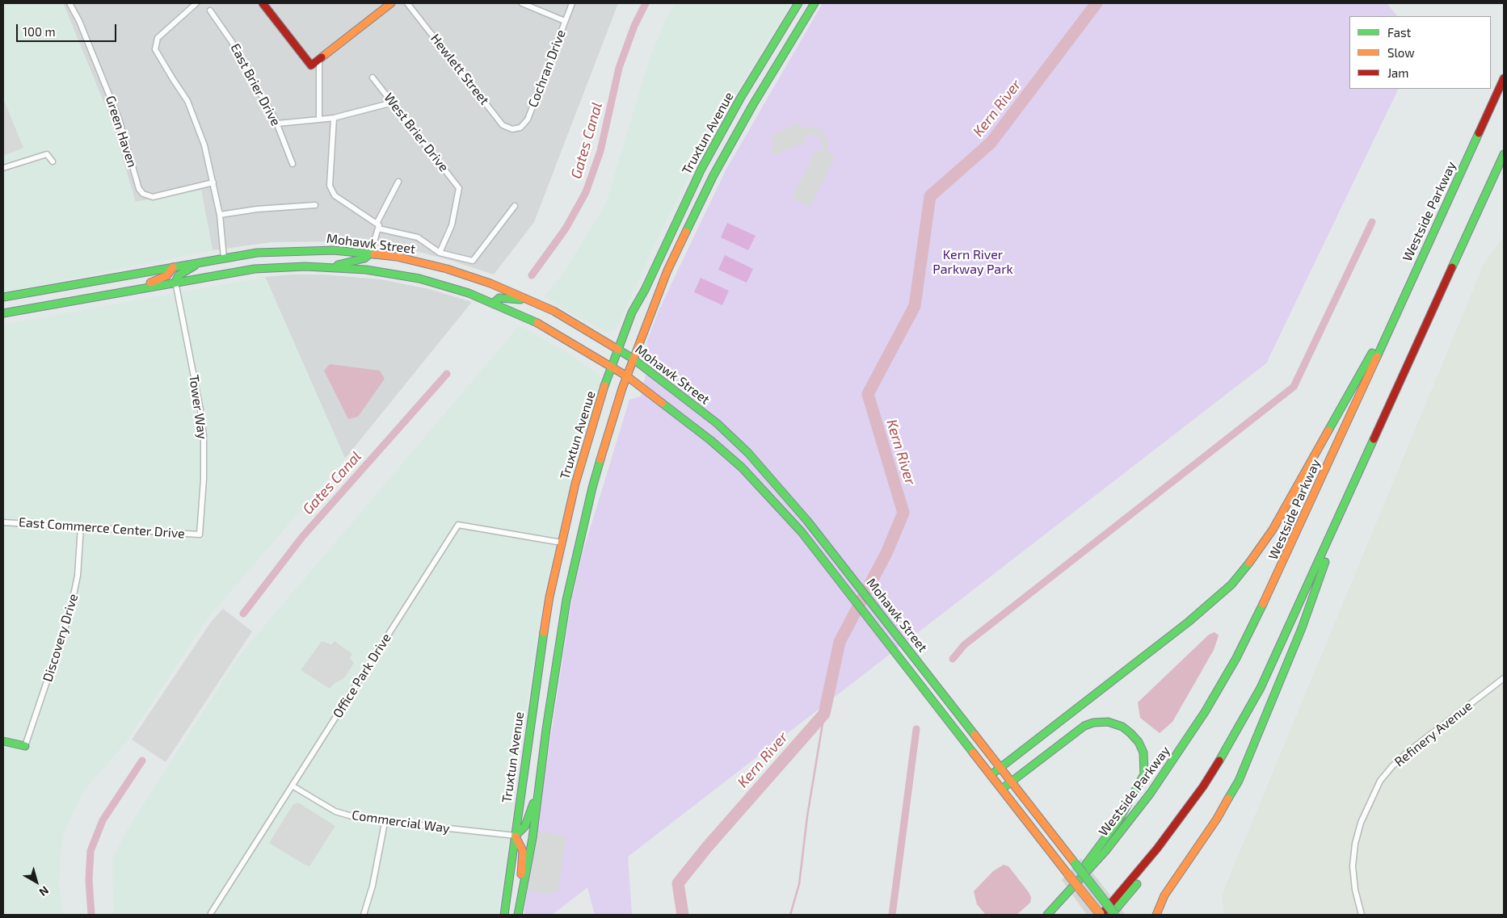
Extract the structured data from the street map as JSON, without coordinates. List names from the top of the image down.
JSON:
{
  "streets": {
    "main road": ["Truxtun Avenue", "Westside Parkway", "Mohawk Street"],
    "street": [
      "Cochran Drive",
      "Hewlett Street",
      "East Brier Drive",
      "Green Haven",
      "West Brier Drive",
      "Tower Way",
      "East Commerce Center Drive",
      "Discovery Drive",
      "Office Park Drive",
      "Refinery Avenue",
      "Commercial Way"
    ]
  },
  "crossings": [
    ["Cochran Drive", "Hewlett Street"],
    ["Truxtun Avenue", "Mohawk Street"],
    ["Truxtun Avenue", "Office Park Drive"],
    ["Truxtun Avenue", "Commercial Way"],
    ["Mohawk Street", "Tower Way"],
    ["Tower Way", "East Commerce Center Drive"],
    ["East Commerce Center Drive", "Discovery Drive"],
    ["Office Park Drive", "Commercial Way"]
  ],
  "water": ["Kern River", "Gates Canal"],
  "parks": ["Kern River Parkway Park"],
  "legend": ["Fast", "Slow", "Jam"],
  "scale_bar": "100 m",
  "north": "bottom right"
}
